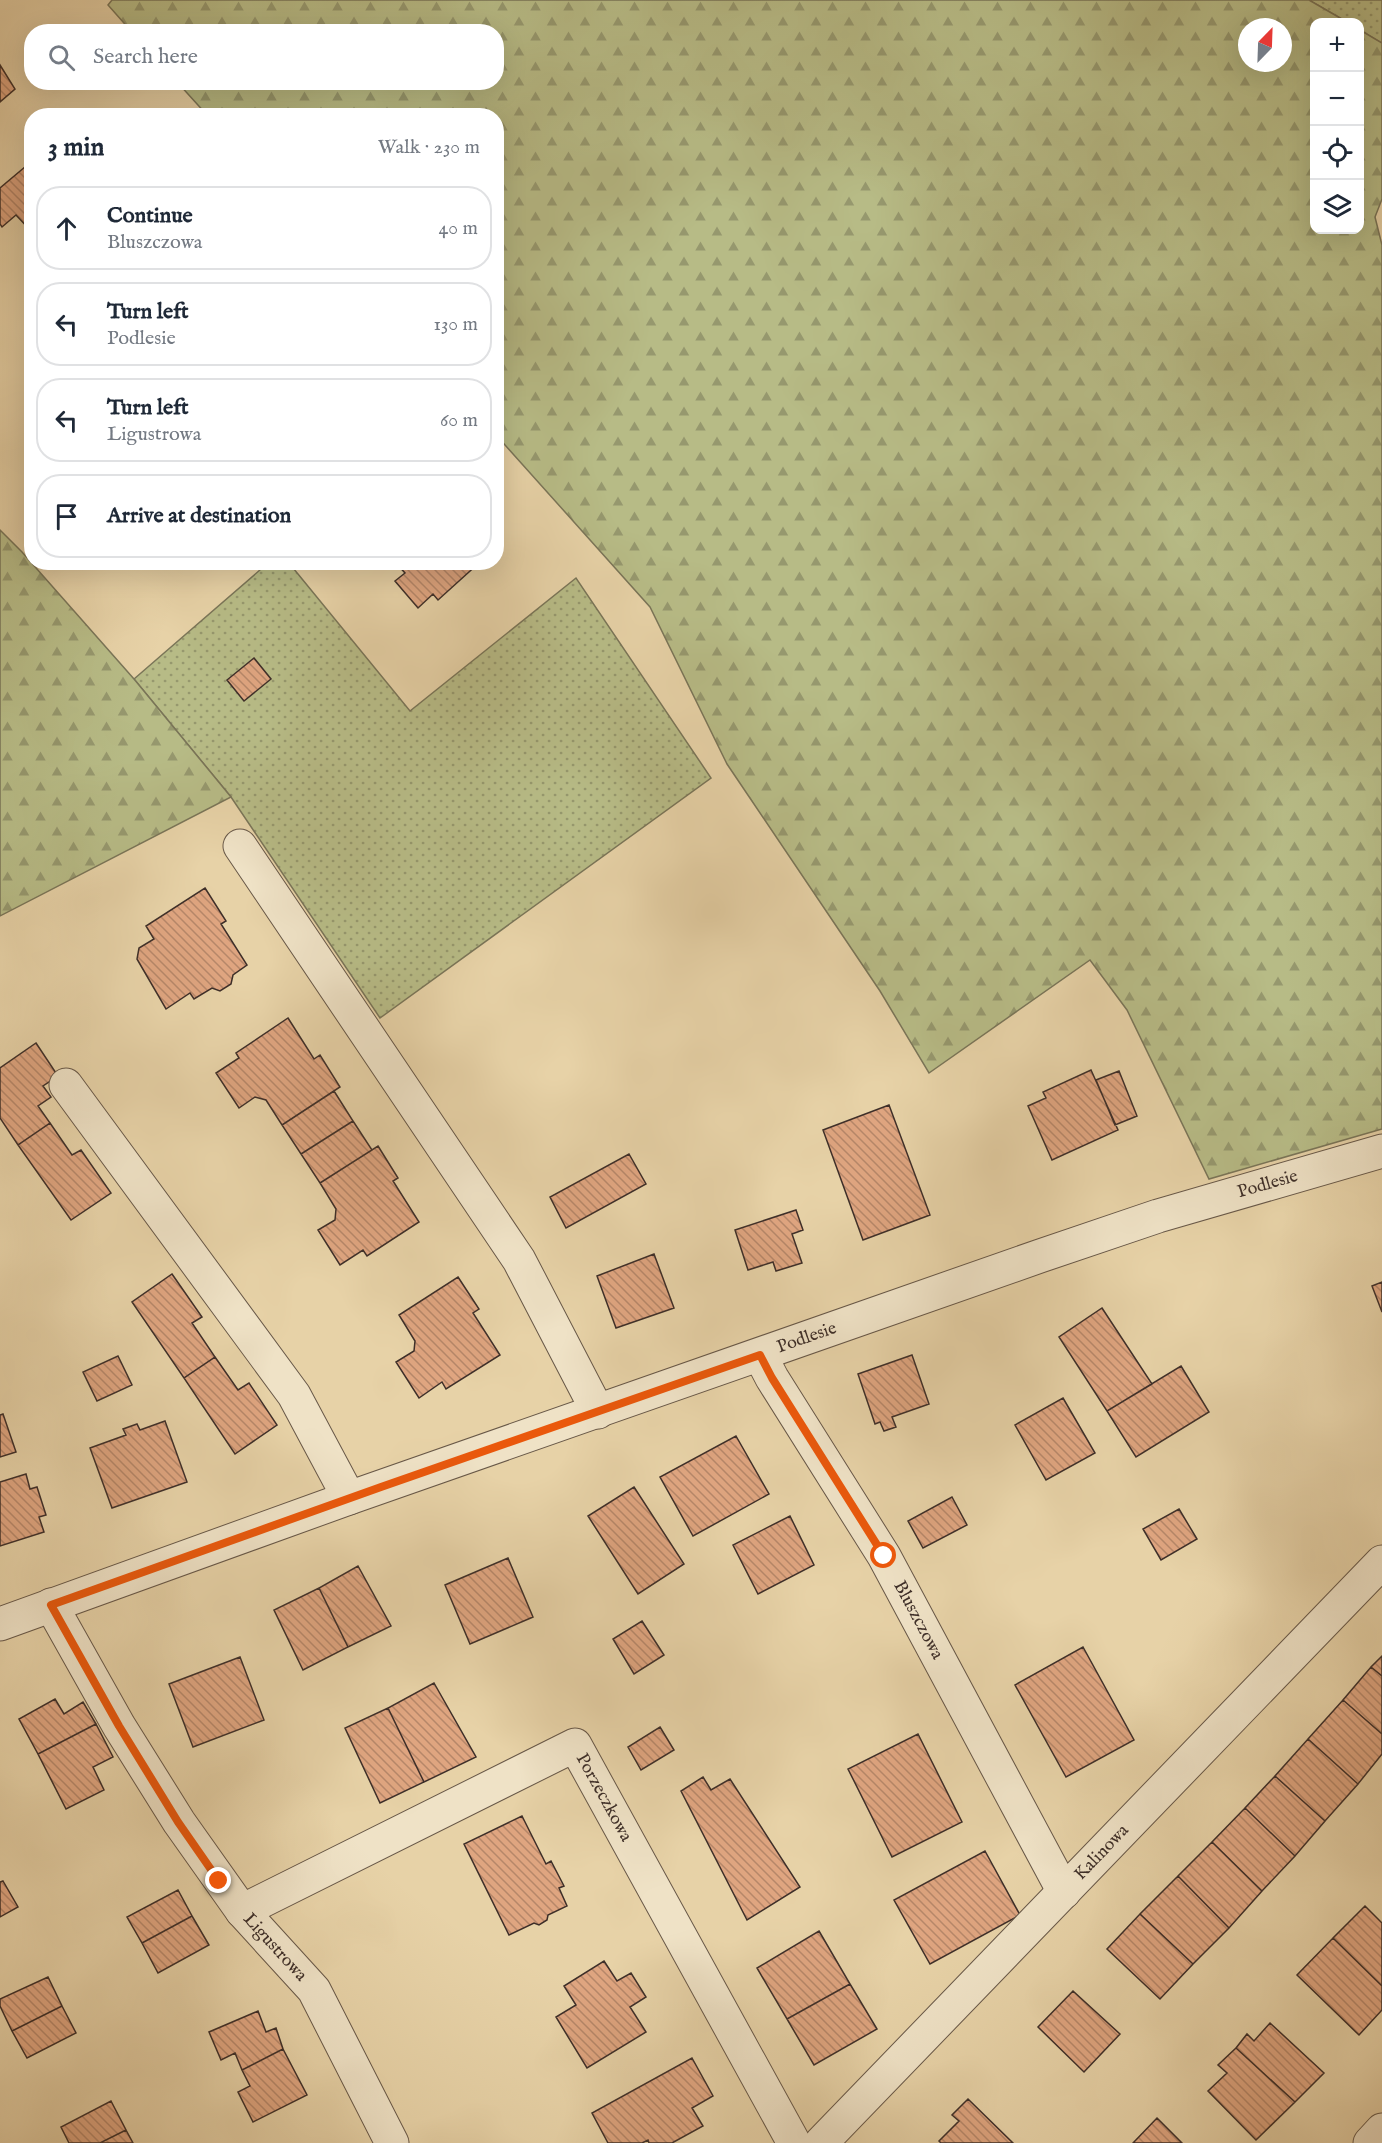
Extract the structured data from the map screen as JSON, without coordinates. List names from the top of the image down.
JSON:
{
  "streets": {
    "street": [
      "Podlesie",
      "Bluszczowa",
      "Porzeczkowa",
      "Kalinowa",
      "Ligustrowa"
    ]
  },
  "crossings": [
    ["Podlesie", "Bluszczowa"],
    ["Podlesie", "Ligustrowa"],
    ["Bluszczowa", "Kalinowa"],
    ["Porzeczkowa", "Ligustrowa"]
  ],
  "north": "top right",
  "page": {
    "map_buttons": ["+", "−"],
    "search": "Search here",
    "heading": ["3 min", "Walk · 230 m"],
    "list": [
      ["Continue", "Bluszczowa", "40 m"],
      ["Turn left", "Podlesie", "130 m"],
      ["Turn left", "Ligustrowa", "60 m"],
      "Arrive at destination"
    ]
  }
}
